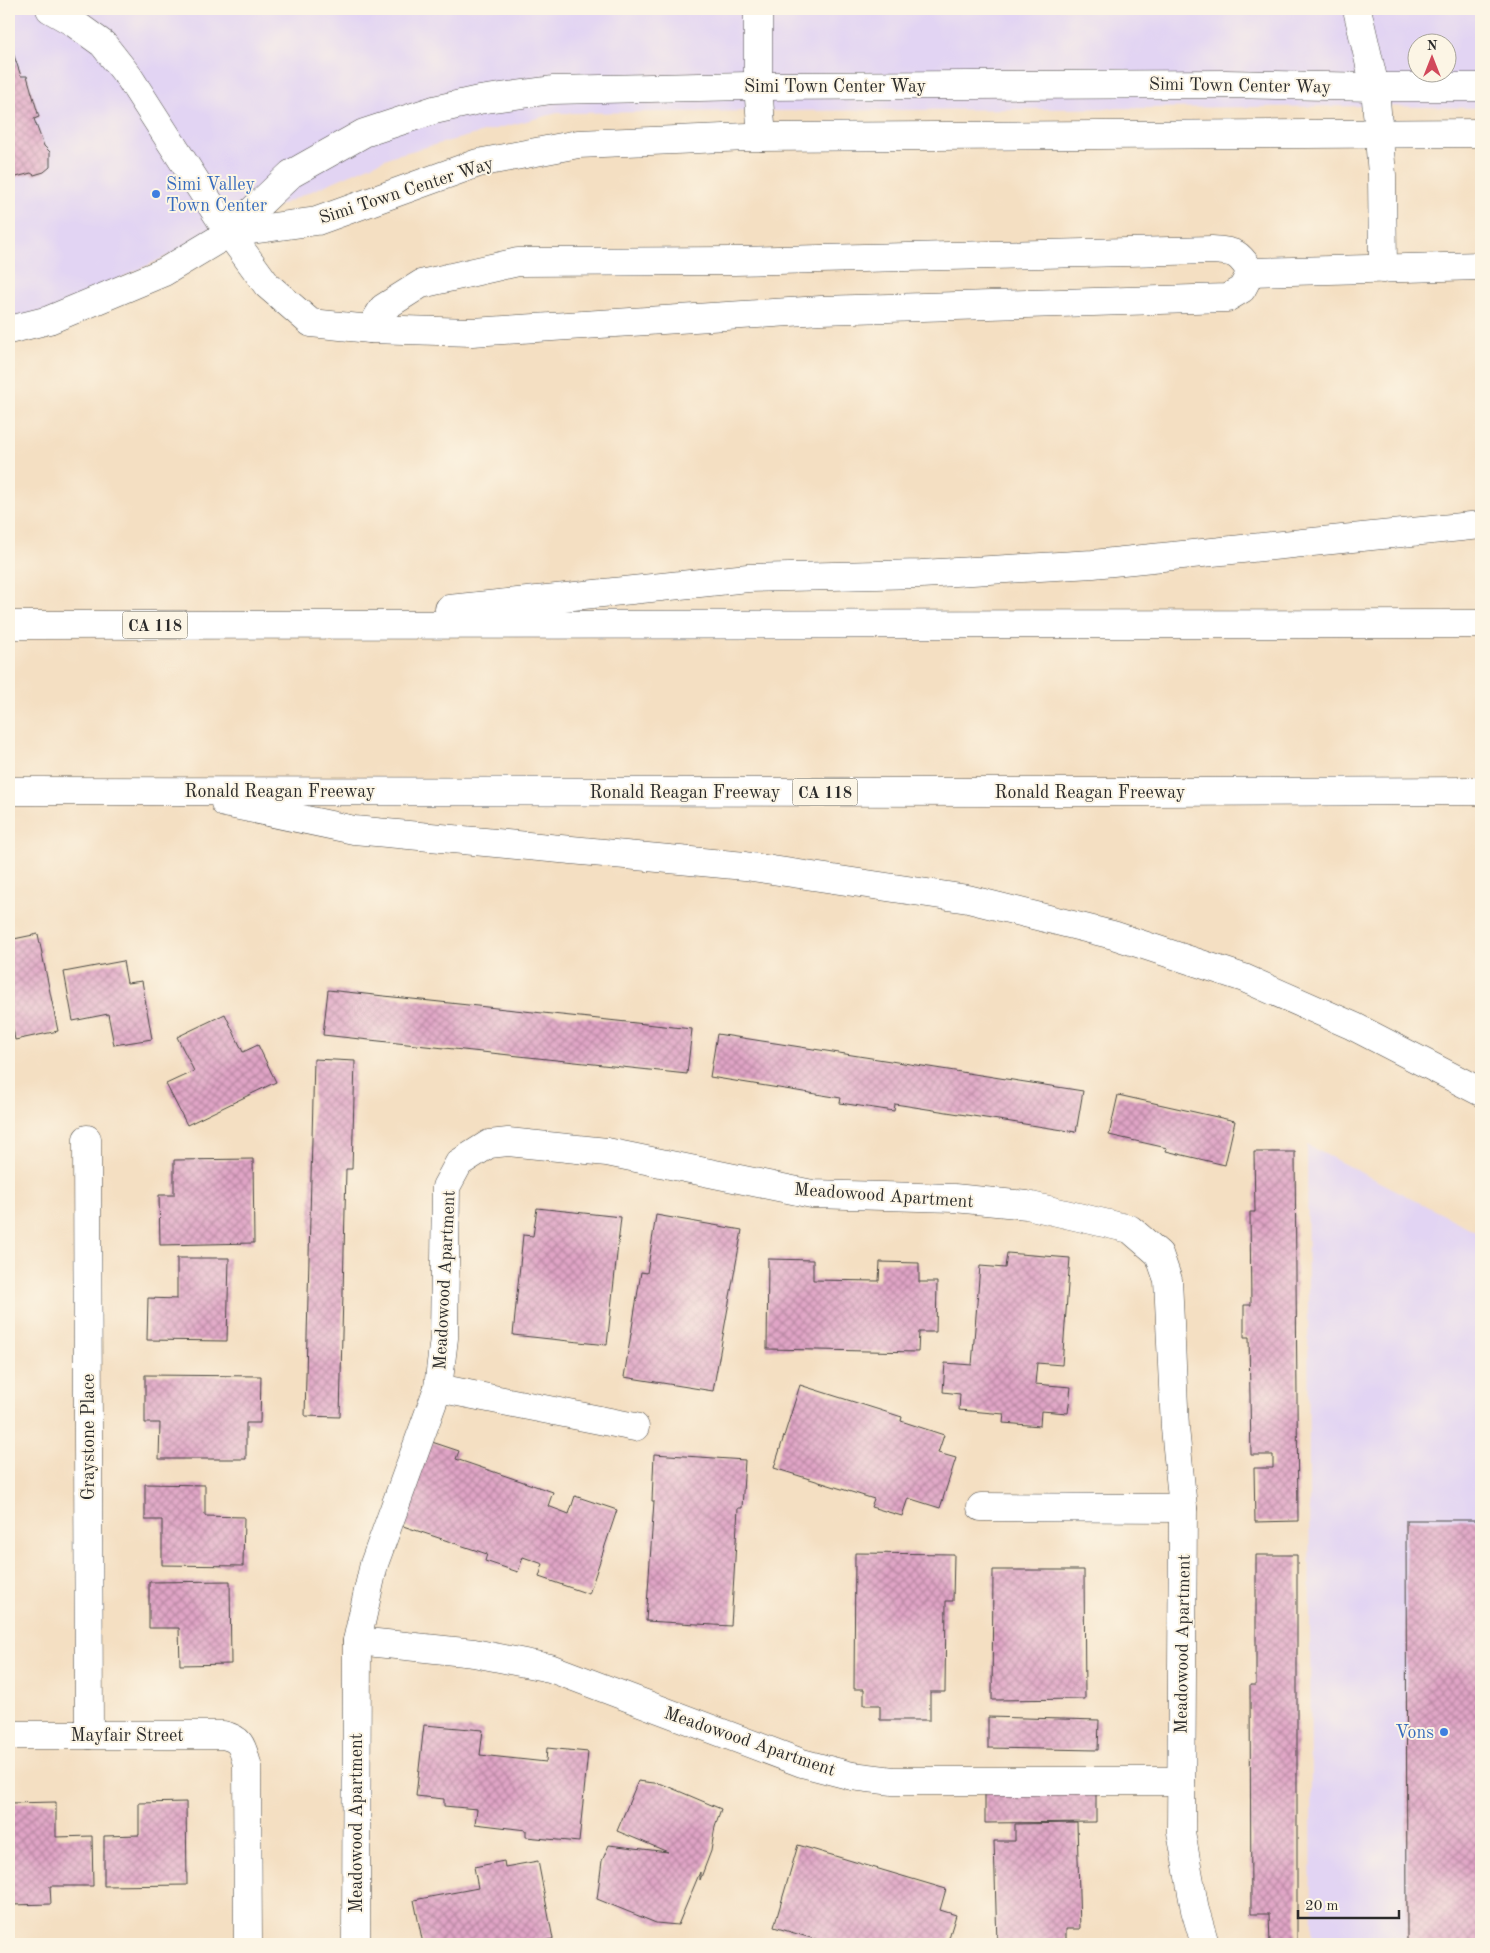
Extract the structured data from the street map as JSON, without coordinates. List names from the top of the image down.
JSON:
{
  "streets": {
    "main road": [
      "Simi Town Center Way",
      "CA 118",
      "Ronald Reagan Freeway",
      "Meadowood Apartment",
      "Graystone Place",
      "Mayfair Street"
    ]
  },
  "crossings": [
    ["Graystone Place", "Mayfair Street"]
  ],
  "places": ["Simi Valley Town Center", "Vons"],
  "scale_bar": "20 m",
  "north": "top"
}
